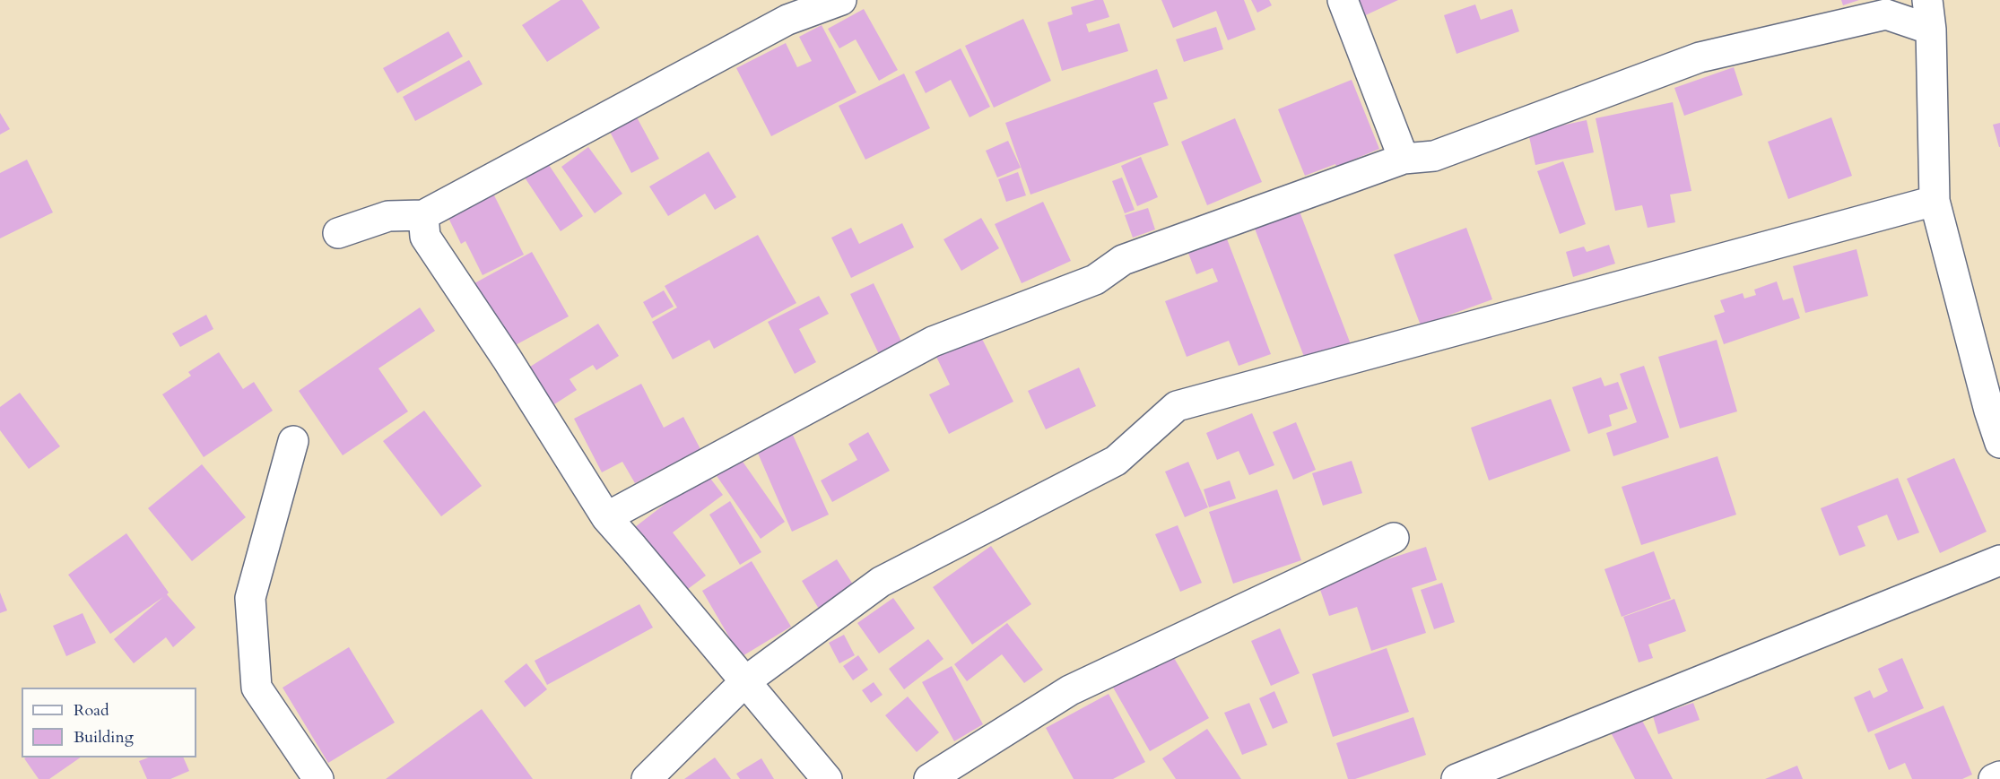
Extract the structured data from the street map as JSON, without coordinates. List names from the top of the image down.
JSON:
{
  "legend": ["Road", "Building"]
}
